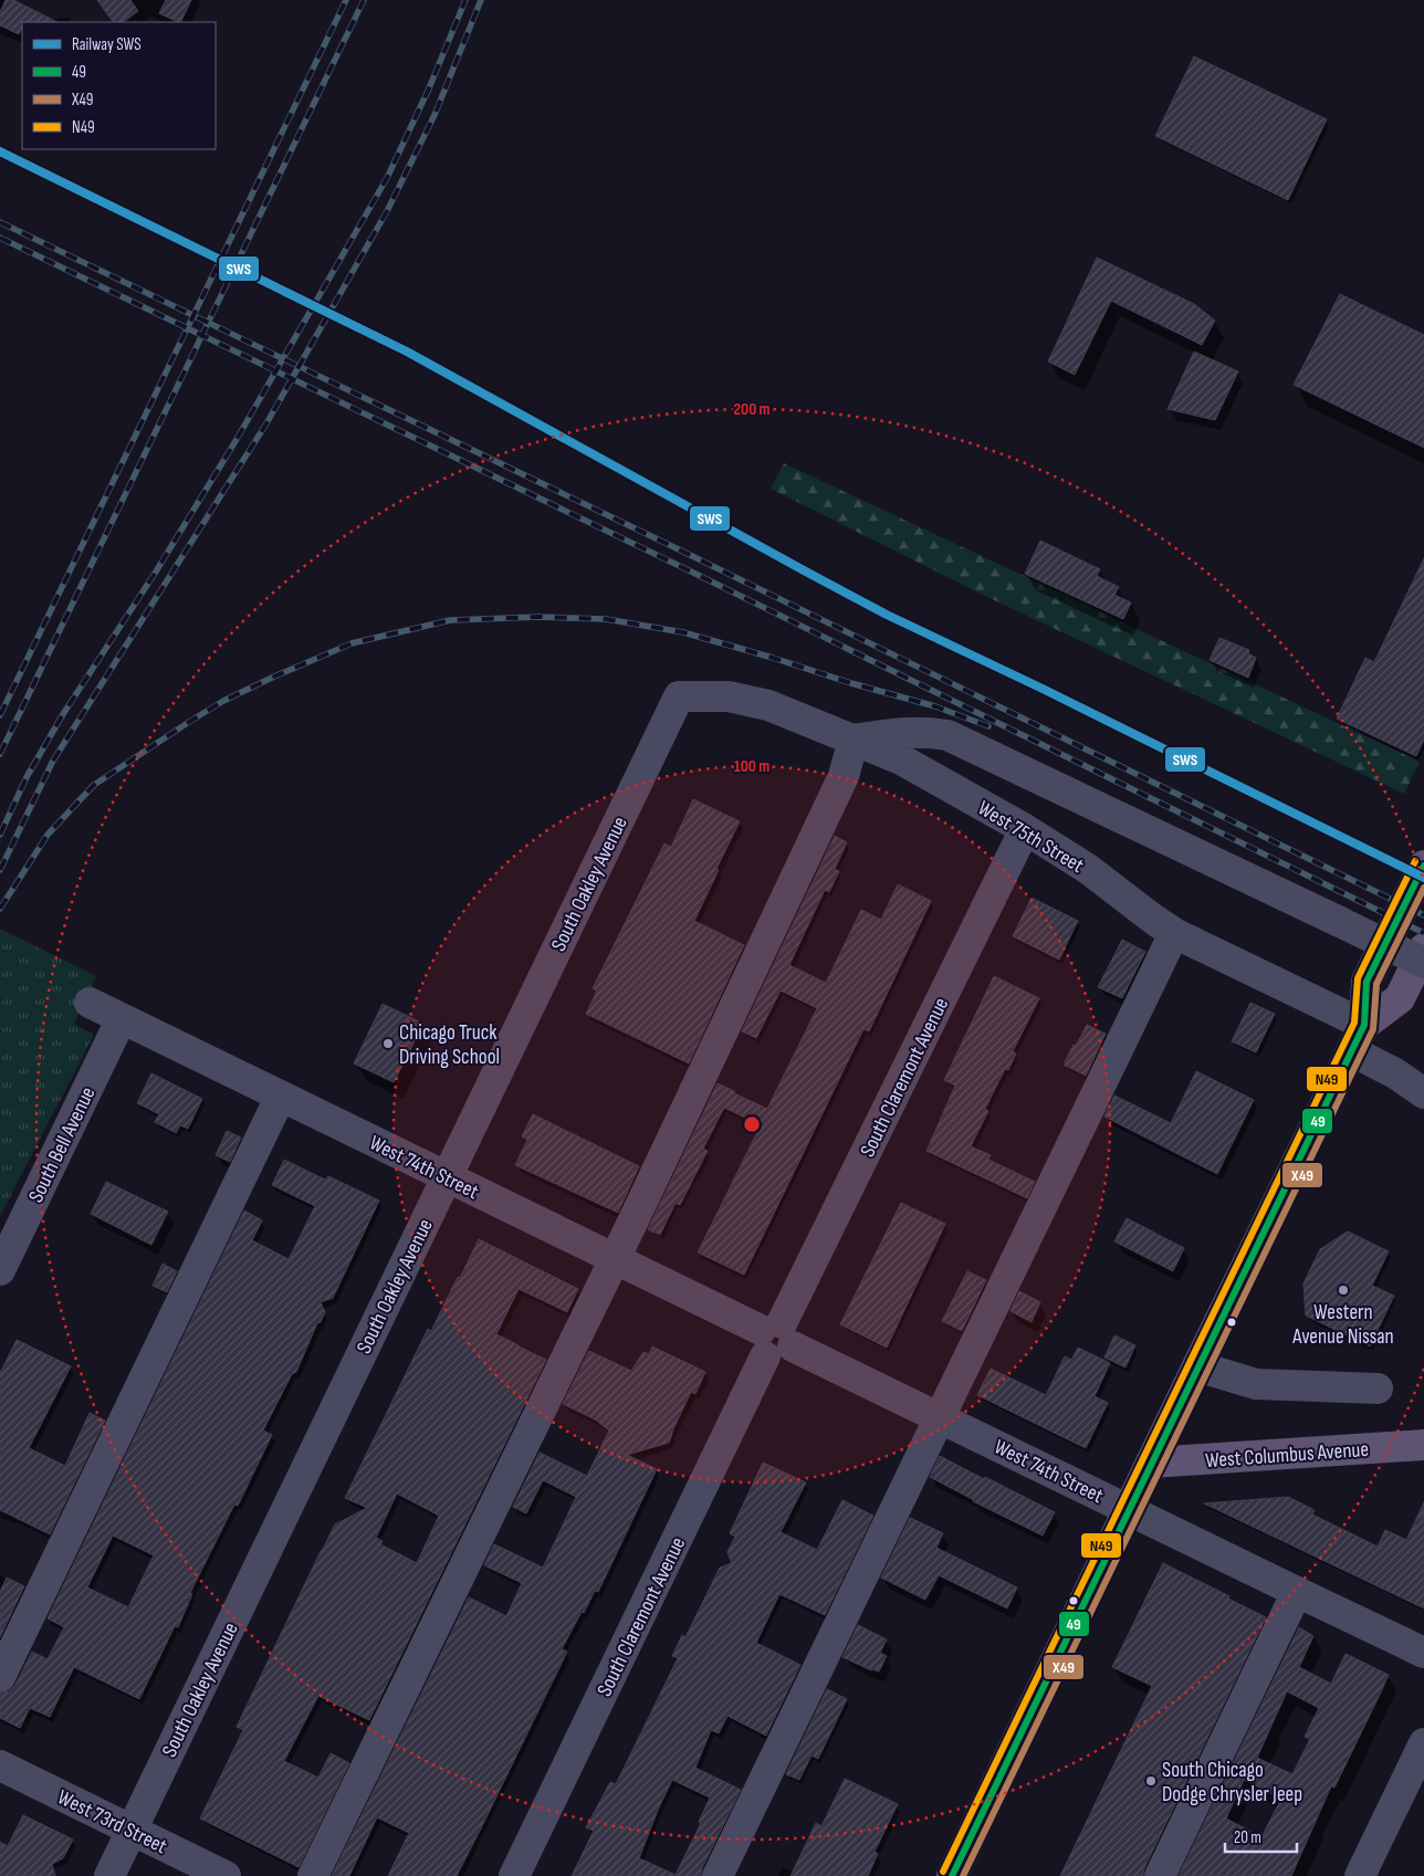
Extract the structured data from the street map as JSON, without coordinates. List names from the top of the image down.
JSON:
{
  "streets": {
    "main road": ["West Columbus Avenue"],
    "street": [
      "West 75th Street",
      "South Oakley Avenue",
      "South Claremont Avenue",
      "South Bell Avenue",
      "West 74th Street",
      "West 73rd Street"
    ]
  },
  "crossings": [
    ["West 75th Street", "South Oakley Avenue"],
    ["West 75th Street", "South Claremont Avenue"],
    ["South Oakley Avenue", "West 74th Street"],
    ["South Oakley Avenue", "West 73rd Street"],
    ["South Claremont Avenue", "West 74th Street"],
    ["South Bell Avenue", "West 74th Street"]
  ],
  "places": ["Chicago Truck Driving School", "Western Avenue Nissan", "South Chicago Dodge Chrysler Jeep"],
  "lines": [
    "rail line SWS",
    "transit line N49",
    "transit line 49",
    "transit line X49"
  ],
  "legend": [
    "Railway SWS",
    "49",
    "X49",
    "N49"
  ],
  "scale_bar": "20 m",
  "rings": ["200 m", "100 m"]
}
